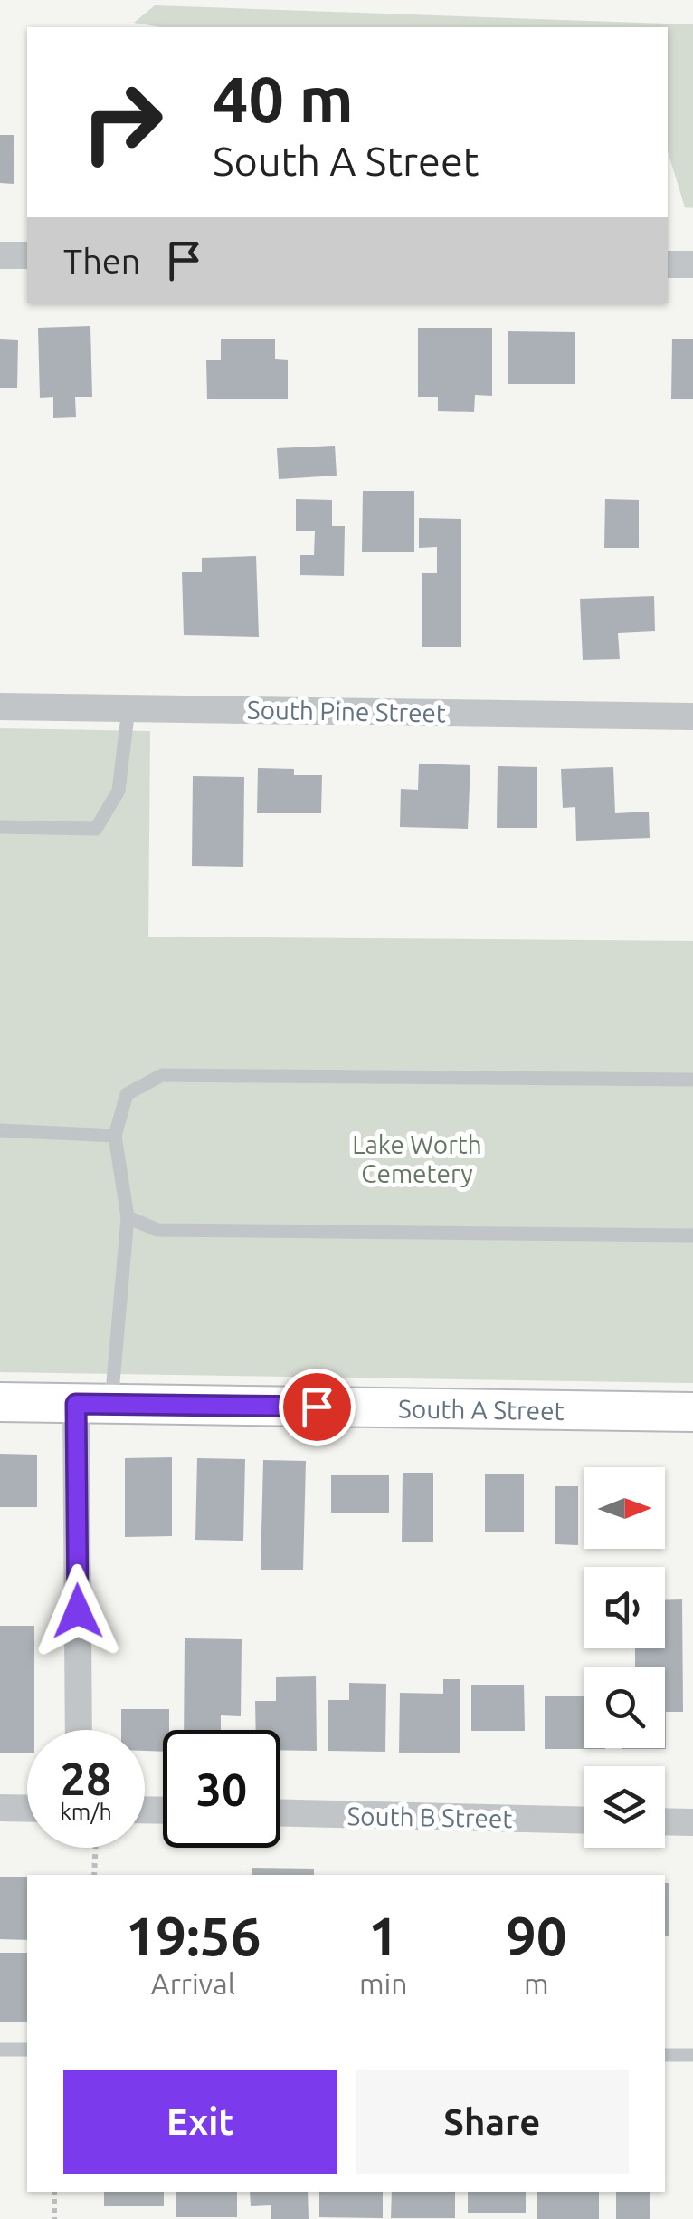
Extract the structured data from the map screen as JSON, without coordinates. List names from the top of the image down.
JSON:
{
  "streets": {
    "street": ["South Pine Street", "South A Street", "South B Street"]
  },
  "parks": ["Lake Worth Cemetery"],
  "north": "right",
  "page": {
    "turn": ["40 m", "South A Street"],
    "then": "Then",
    "speed": "28 km/h",
    "limit": "30",
    "eta": [
      "19:56",
      "Arrival",
      "1",
      "min",
      "90",
      "m"
    ],
    "buttons": ["Exit", "Share"]
  }
}
